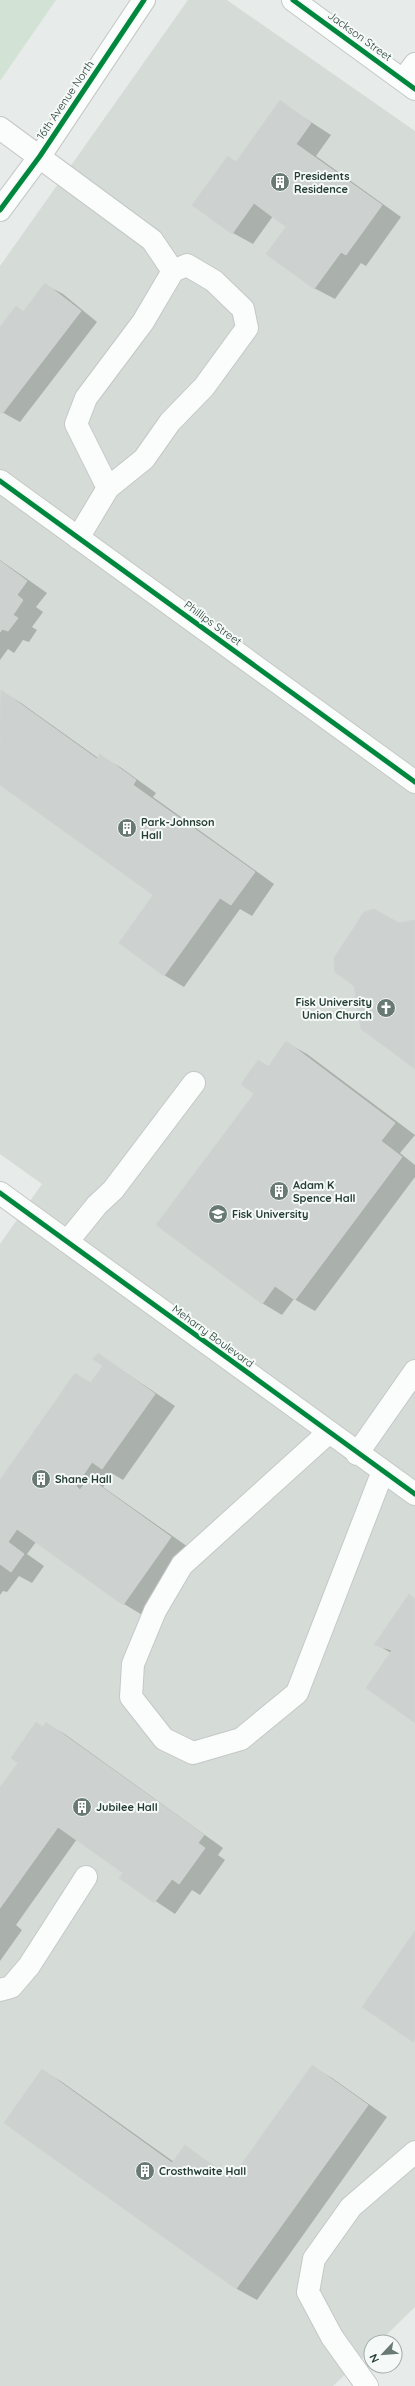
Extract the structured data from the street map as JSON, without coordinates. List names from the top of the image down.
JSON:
{
  "streets": {
    "street": [
      "Jackson Street",
      "16th Avenue North",
      "Phillips Street",
      "Meharry Boulevard"
    ]
  },
  "places": {
    "building": [
      "Presidents Residence",
      "Park-Johnson Hall",
      "Adam K Spence Hall",
      "Shane Hall",
      "Jubilee Hall",
      "Crosthwaite Hall"
    ],
    "church": ["Fisk University Union Church"],
    "school or university": ["Fisk University"]
  },
  "north": "bottom left"
}
